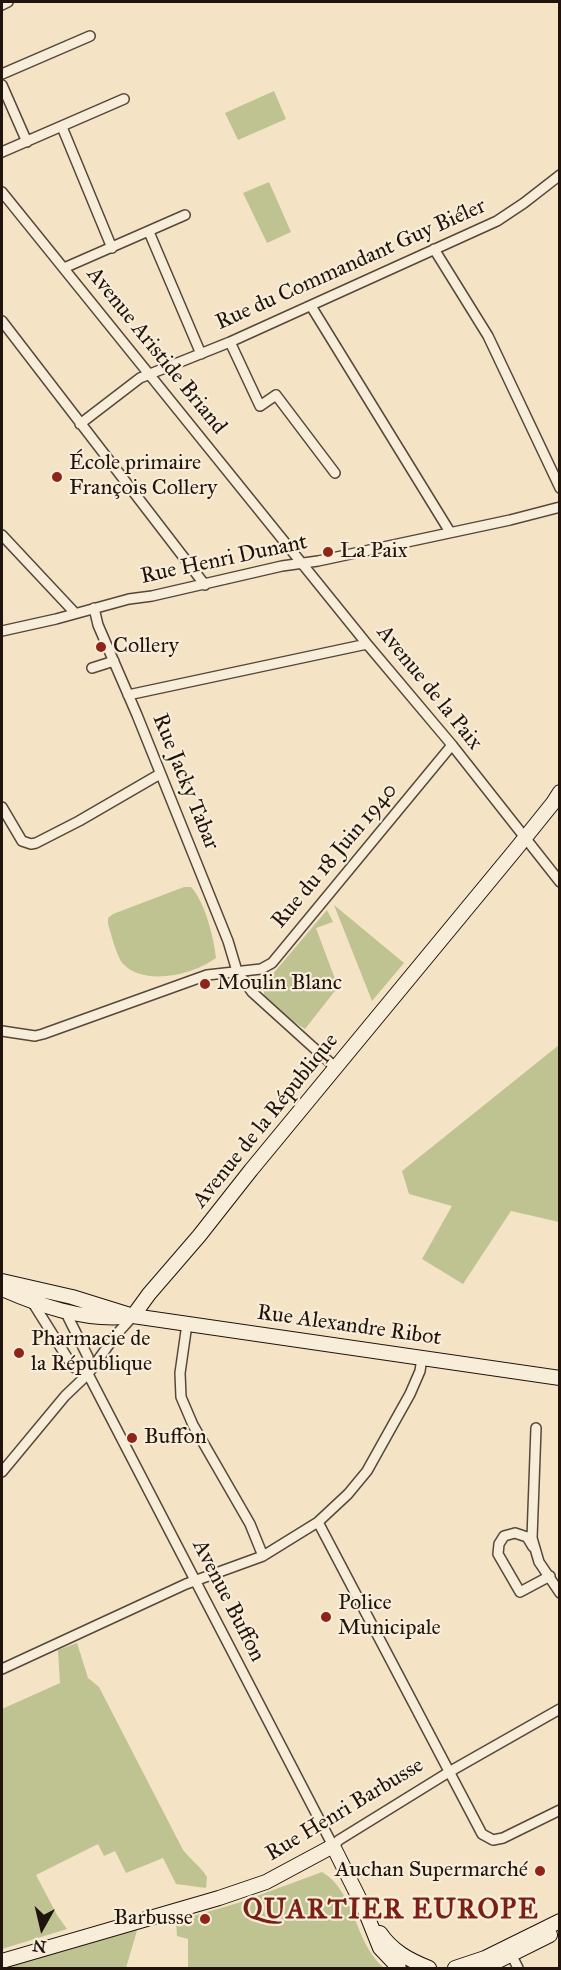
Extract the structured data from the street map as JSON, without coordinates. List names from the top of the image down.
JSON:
{
  "streets": {
    "street": [
      "Rue du Commandant Guy Biéler",
      "Avenue Aristide Briand",
      "Rue Henri Dunant",
      "Avenue de la Paix",
      "Rue Jacky Tabar",
      "Rue du 18 Juin 1940",
      "Avenue de la République",
      "Rue Alexandre Ribot",
      "Avenue Buffon",
      "Rue Henri Barbusse"
    ]
  },
  "crossings": [
    ["Rue du Commandant Guy Biéler", "Avenue Aristide Briand"],
    ["Avenue Aristide Briand", "Rue Henri Dunant"],
    ["Avenue Aristide Briand", "Avenue de la Paix"],
    ["Rue Henri Dunant", "Avenue de la Paix"],
    ["Rue Henri Dunant", "Rue Jacky Tabar"],
    ["Avenue de la Paix", "Rue du 18 Juin 1940"],
    ["Avenue de la Paix", "Avenue de la République"],
    ["Rue Jacky Tabar", "Rue du 18 Juin 1940"],
    ["Avenue de la République", "Rue Alexandre Ribot"],
    ["Avenue de la République", "Avenue Buffon"],
    ["Avenue Buffon", "Rue Henri Barbusse"]
  ],
  "districts": ["QUARTIER EUROPE"],
  "places": [
    "École primaire François Collery",
    "La Paix",
    "Collery",
    "Moulin Blanc",
    "Pharmacie de la République",
    "Buffon",
    "Police Municipale",
    "Auchan Supermarché",
    "Barbusse"
  ],
  "north": "bottom"
}
